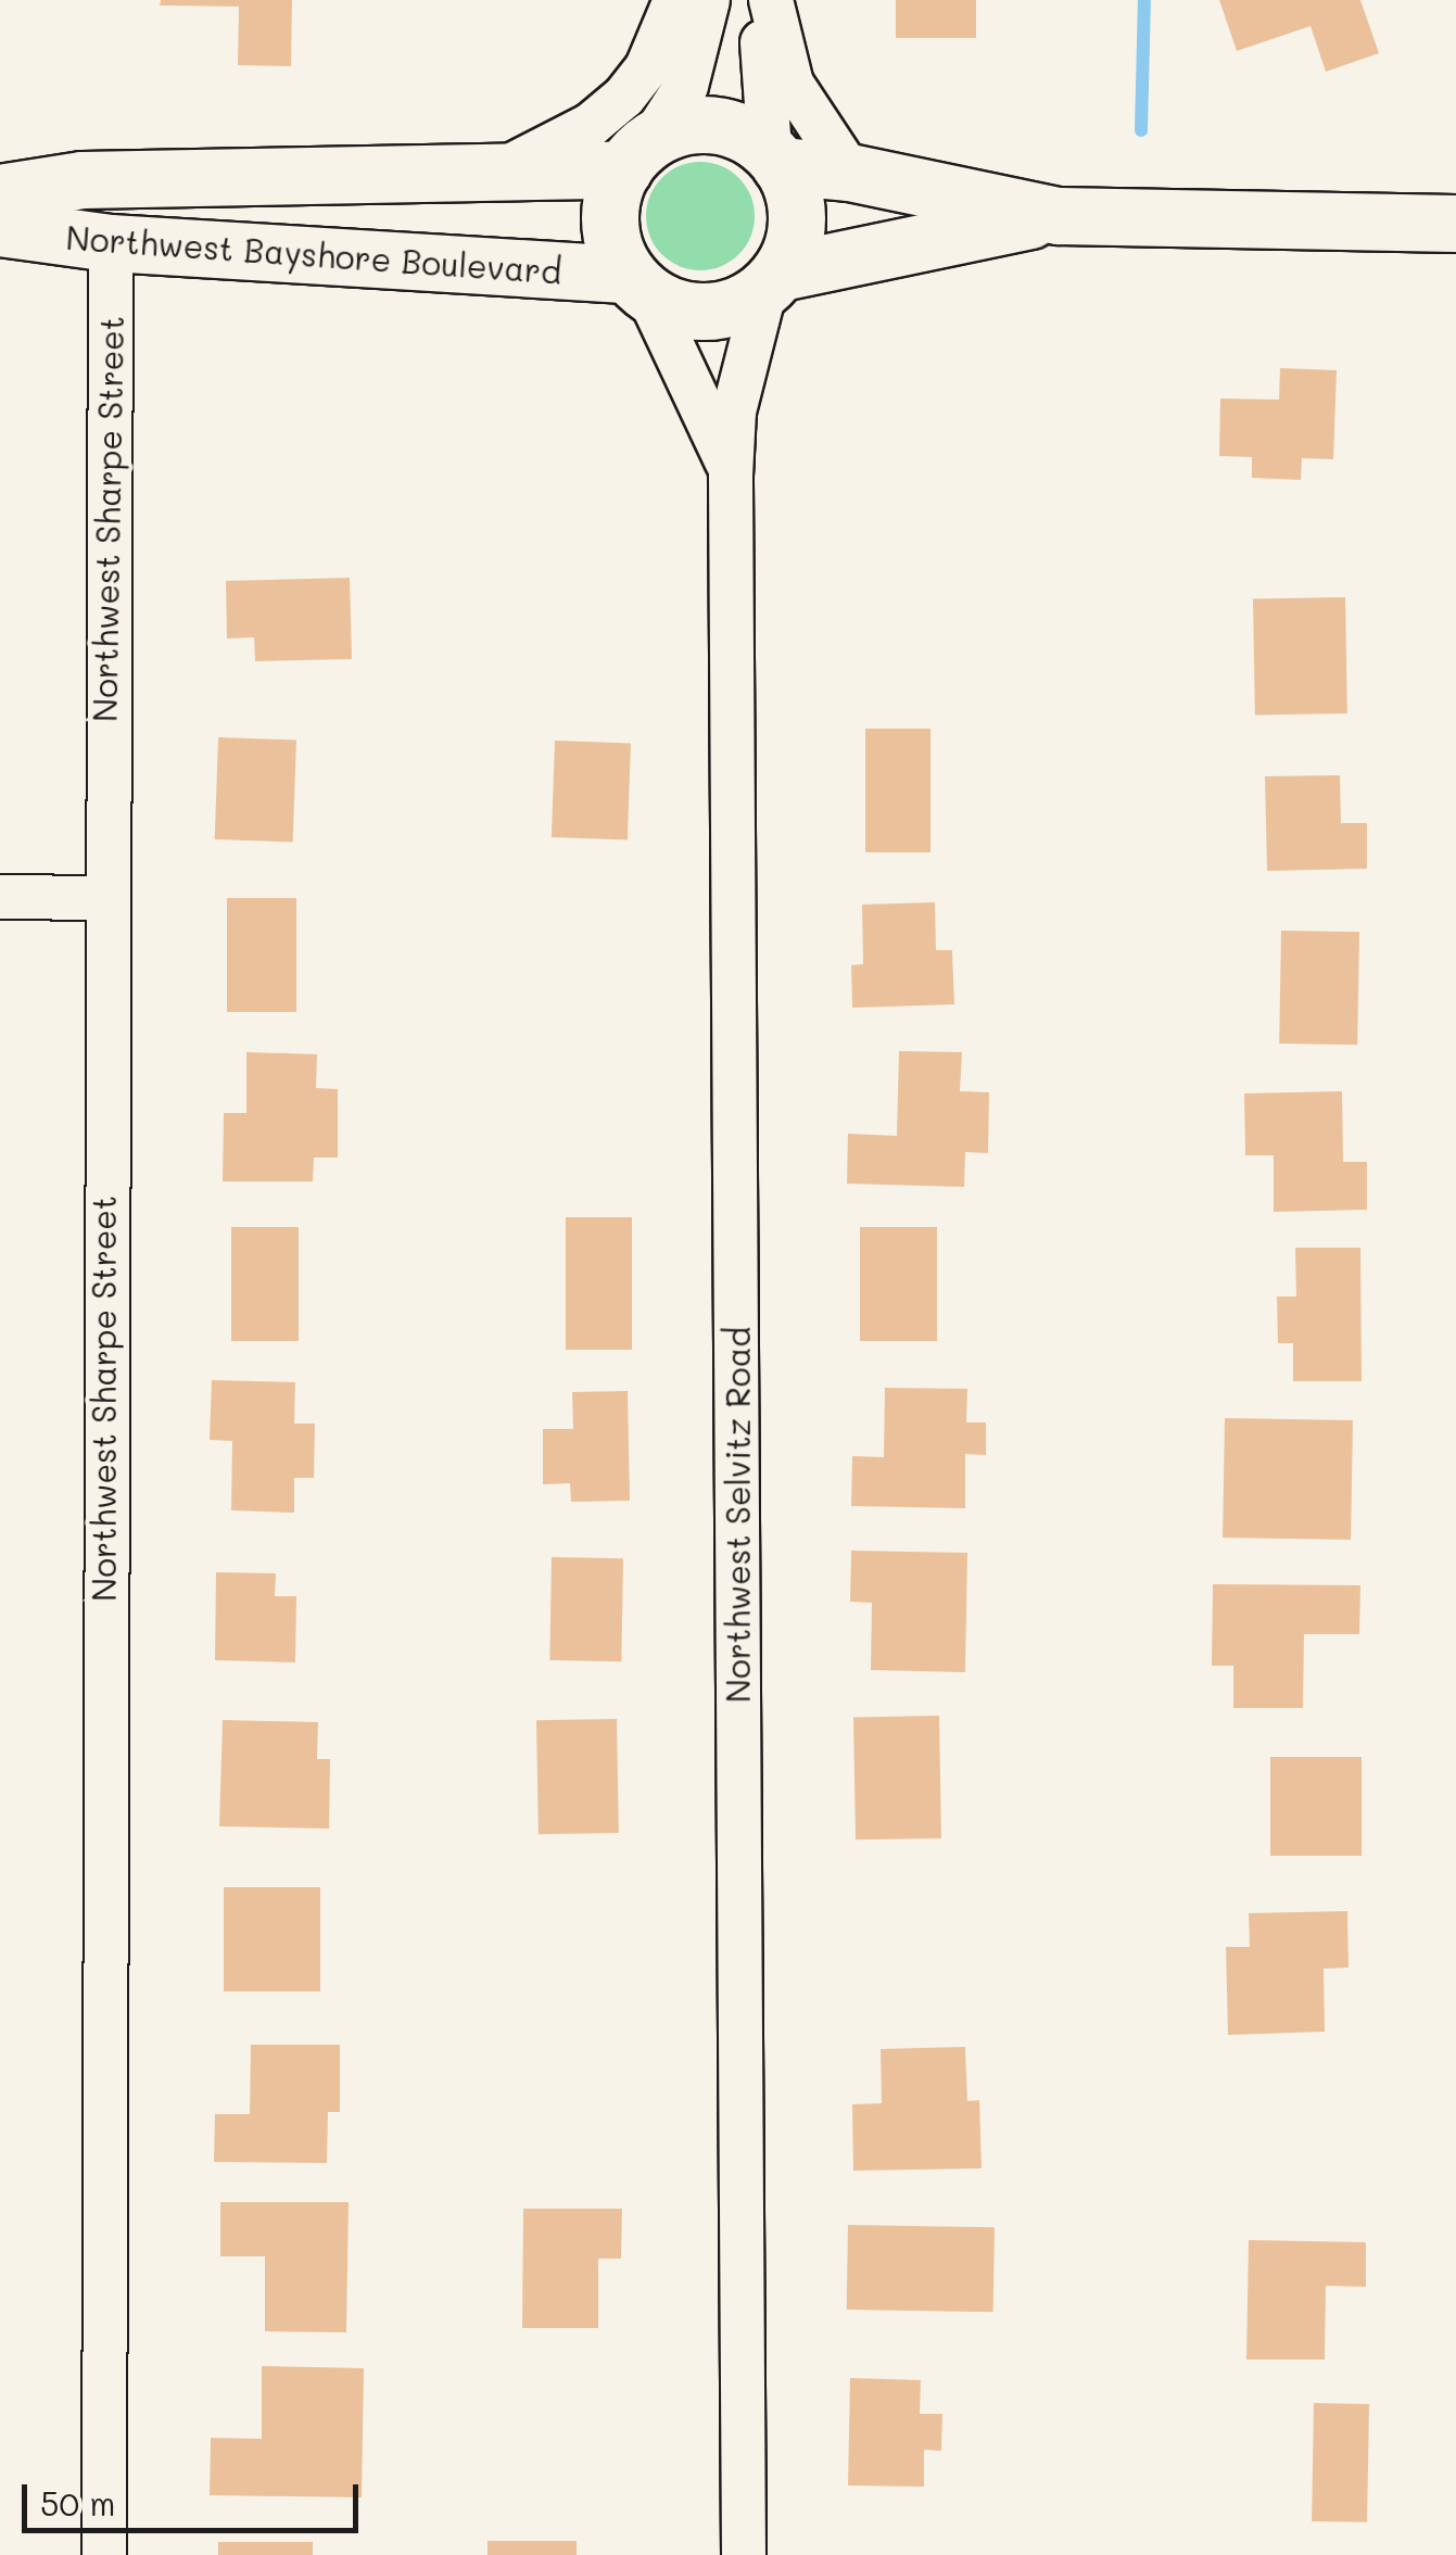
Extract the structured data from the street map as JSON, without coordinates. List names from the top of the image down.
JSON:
{
  "streets": {
    "main road": ["Northwest Bayshore Boulevard"],
    "street": ["Northwest Sharpe Street", "Northwest Selvitz Road"]
  },
  "crossings": [
    ["Northwest Bayshore Boulevard", "Northwest Sharpe Street"],
    ["Northwest Bayshore Boulevard", "Northwest Selvitz Road"]
  ],
  "scale_bar": "50 m"
}
